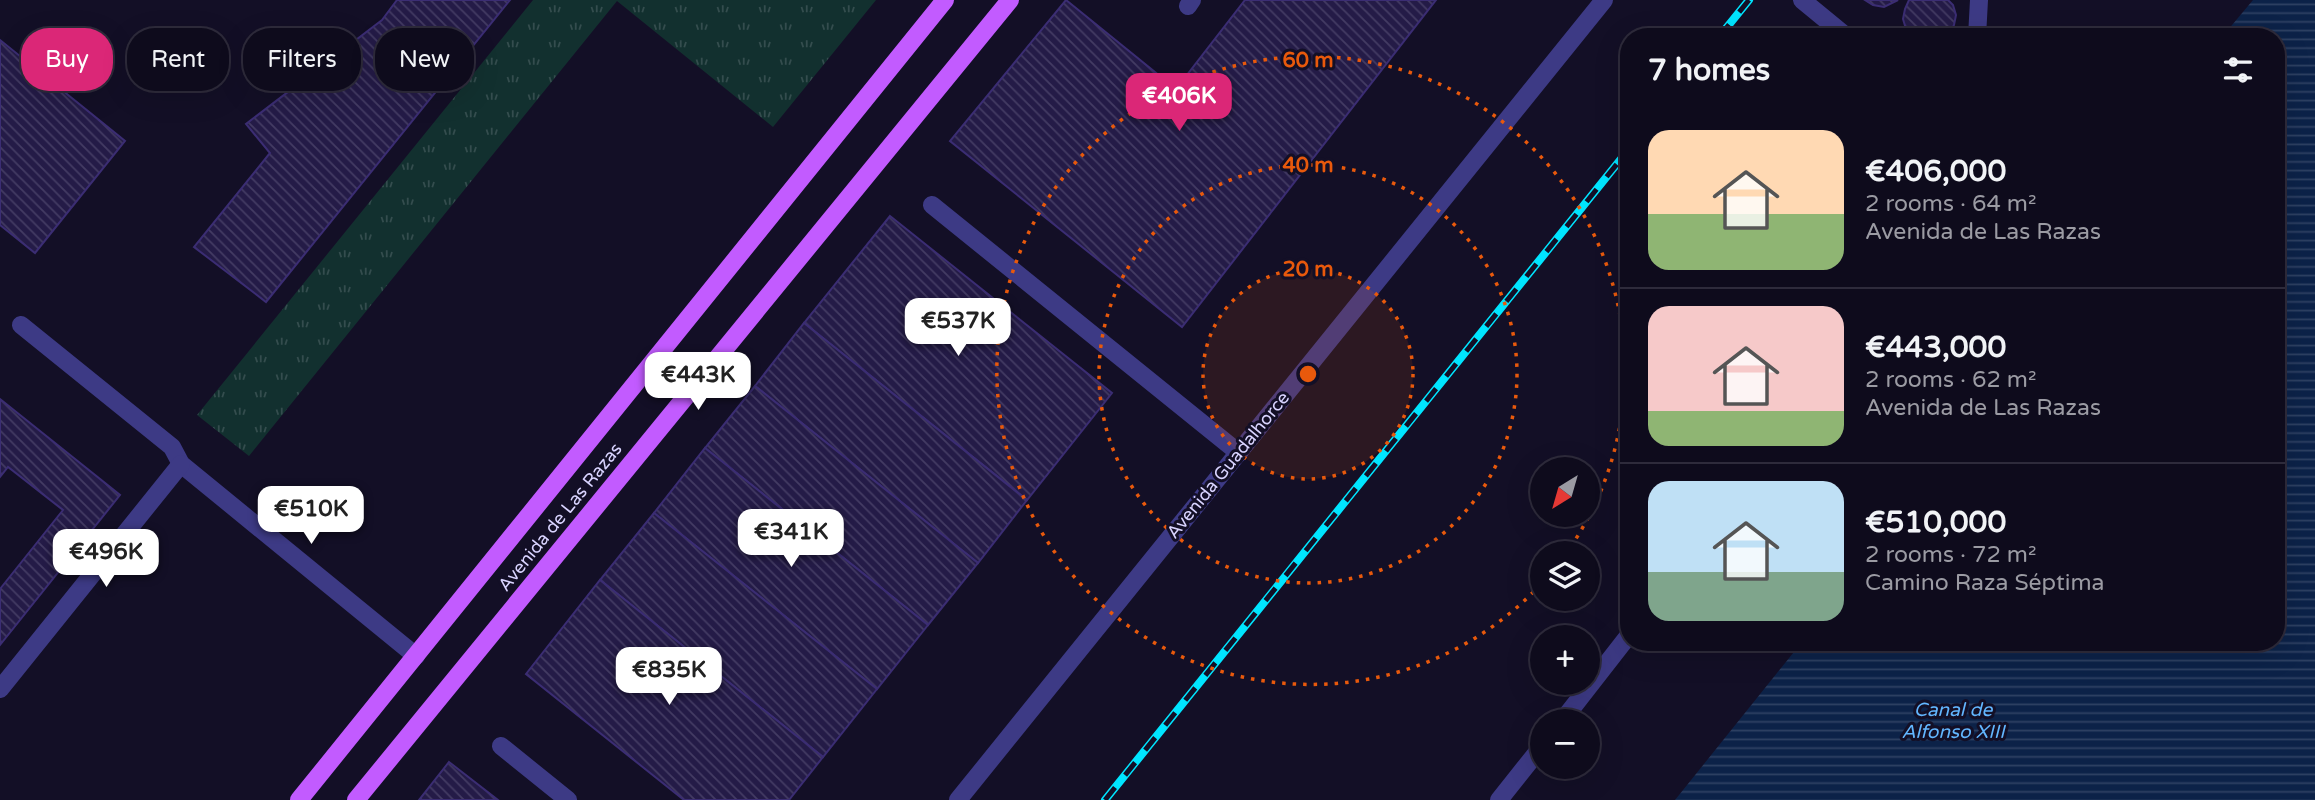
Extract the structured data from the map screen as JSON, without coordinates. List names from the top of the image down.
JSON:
{
  "streets": {
    "main road": ["Avenida de Las Razas"],
    "street": ["Avenida Guadalhorce"]
  },
  "water": ["Canal de Alfonso XIII"],
  "north": "bottom left",
  "page": {
    "chip": [
      "Buy",
      "Rent",
      "Filters",
      "New"
    ],
    "heading": "7 homes",
    "price": [
      "€406K",
      "€537K",
      "€443K",
      "€510K",
      "€341K",
      "€496K",
      "€835K"
    ],
    "list": [
      {
        "name": "€406,000",
        "note": "2 rooms · 64 m² · Avenida de Las Razas"
      },
      {
        "name": "€443,000",
        "note": "2 rooms · 62 m² · Avenida de Las Razas"
      },
      {
        "name": "€510,000",
        "note": "2 rooms · 72 m² · Camino Raza Séptima"
      }
    ],
    "map_buttons": ["+", "−"]
  },
  "rings": ["60 m", "40 m", "20 m"]
}
